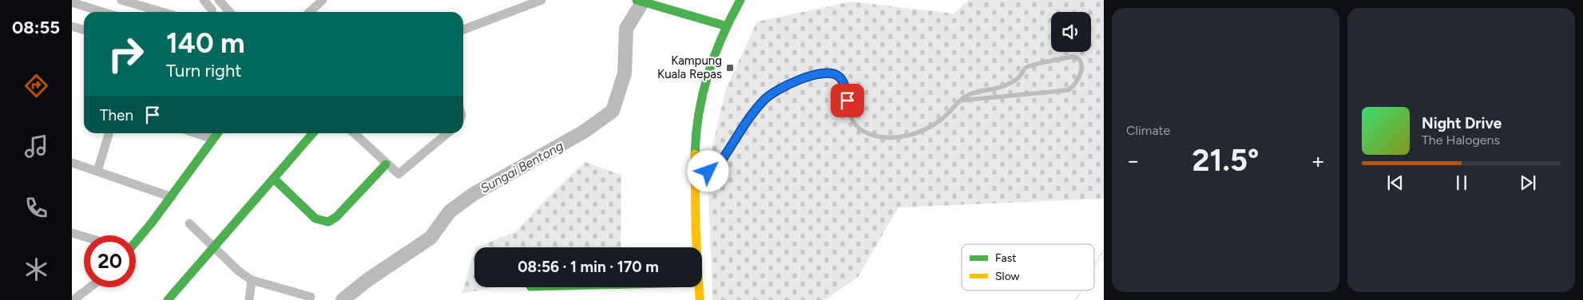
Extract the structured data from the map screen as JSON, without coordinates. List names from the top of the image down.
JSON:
{
  "water": ["Sungai Bentong"],
  "places": {
    "transit": ["Kampung Kuala Repas"]
  },
  "legend": ["Fast", "Slow"],
  "page": {
    "tabs": "08:55",
    "tile": "Climate",
    "turn": ["140 m", "Turn right"],
    "then": "Then",
    "song": ["Night Drive", "The Halogens"],
    "heat": ["−", "21.5°", "+"],
    "limit": "20",
    "trip": "08:56 · 1 min · 170 m"
  }
}
